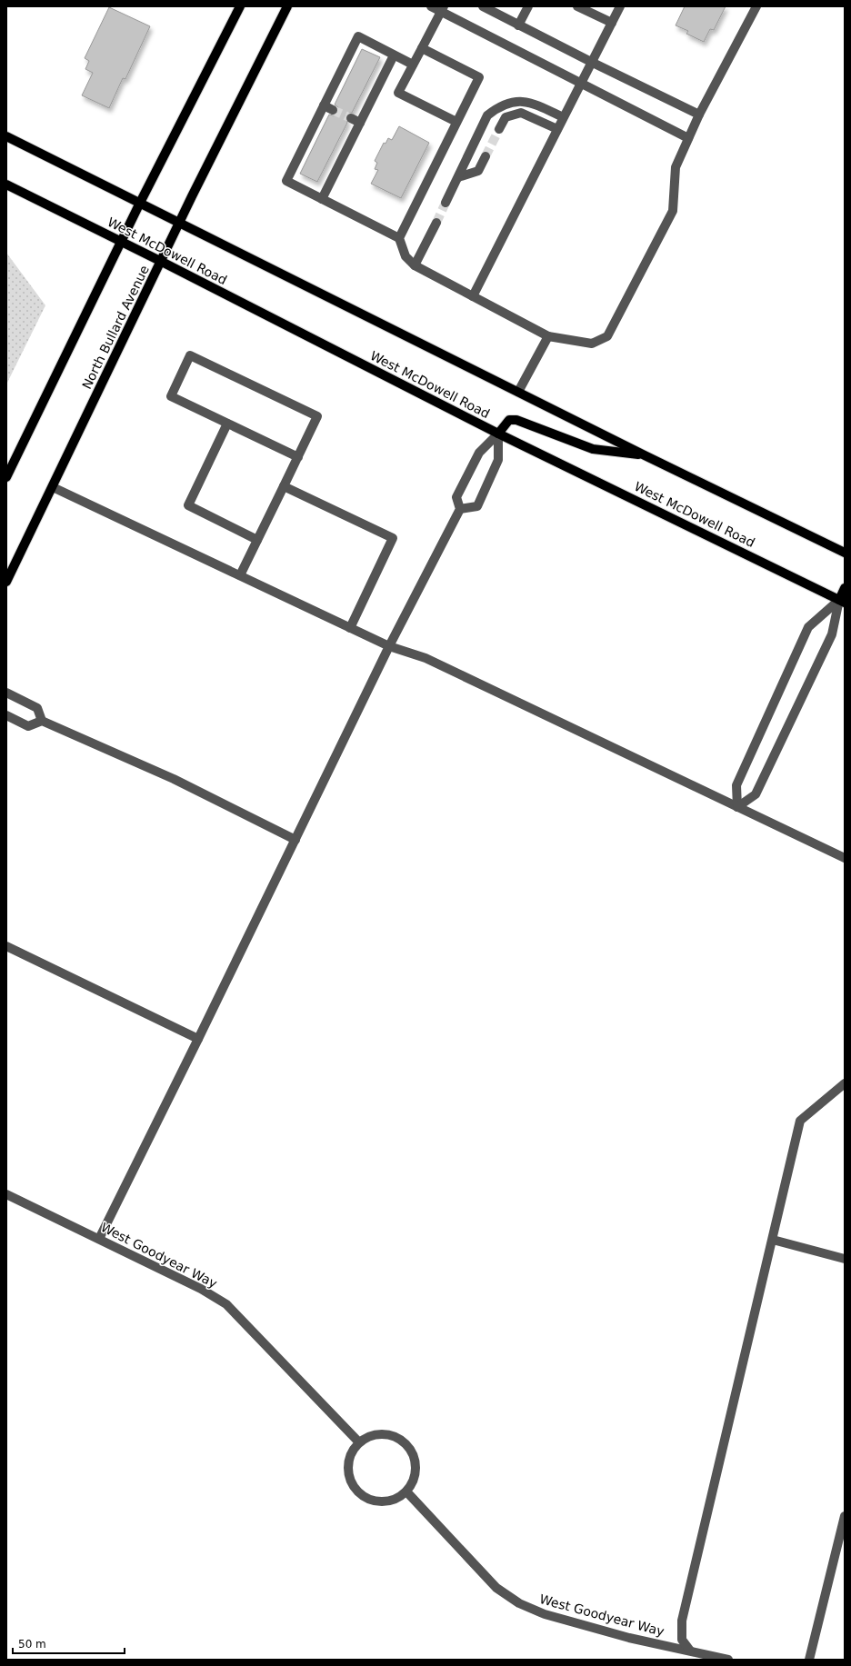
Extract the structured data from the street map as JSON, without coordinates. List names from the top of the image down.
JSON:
{
  "streets": {
    "main road": ["West McDowell Road", "North Bullard Avenue"],
    "street": ["West Goodyear Way"]
  },
  "crossings": [
    ["West McDowell Road", "North Bullard Avenue"]
  ],
  "scale_bar": "50 m"
}
